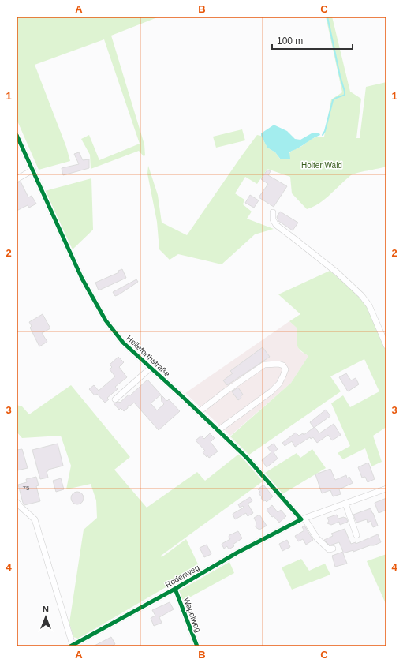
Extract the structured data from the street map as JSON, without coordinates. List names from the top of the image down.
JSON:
{
  "streets": {
    "street": ["Helleforthstraße", "Rodenweg", "Wapelweg"]
  },
  "crossings": [
    ["Helleforthstraße", "Rodenweg"],
    ["Rodenweg", "Wapelweg"]
  ],
  "parks": ["Holter Wald"],
  "house_numbers": ["75"],
  "scale_bar": "100 m",
  "north": "top",
  "grid": {
    "columns": ["A", "B", "C"],
    "rows": [
      "1",
      "2",
      "3",
      "4"
    ]
  }
}
